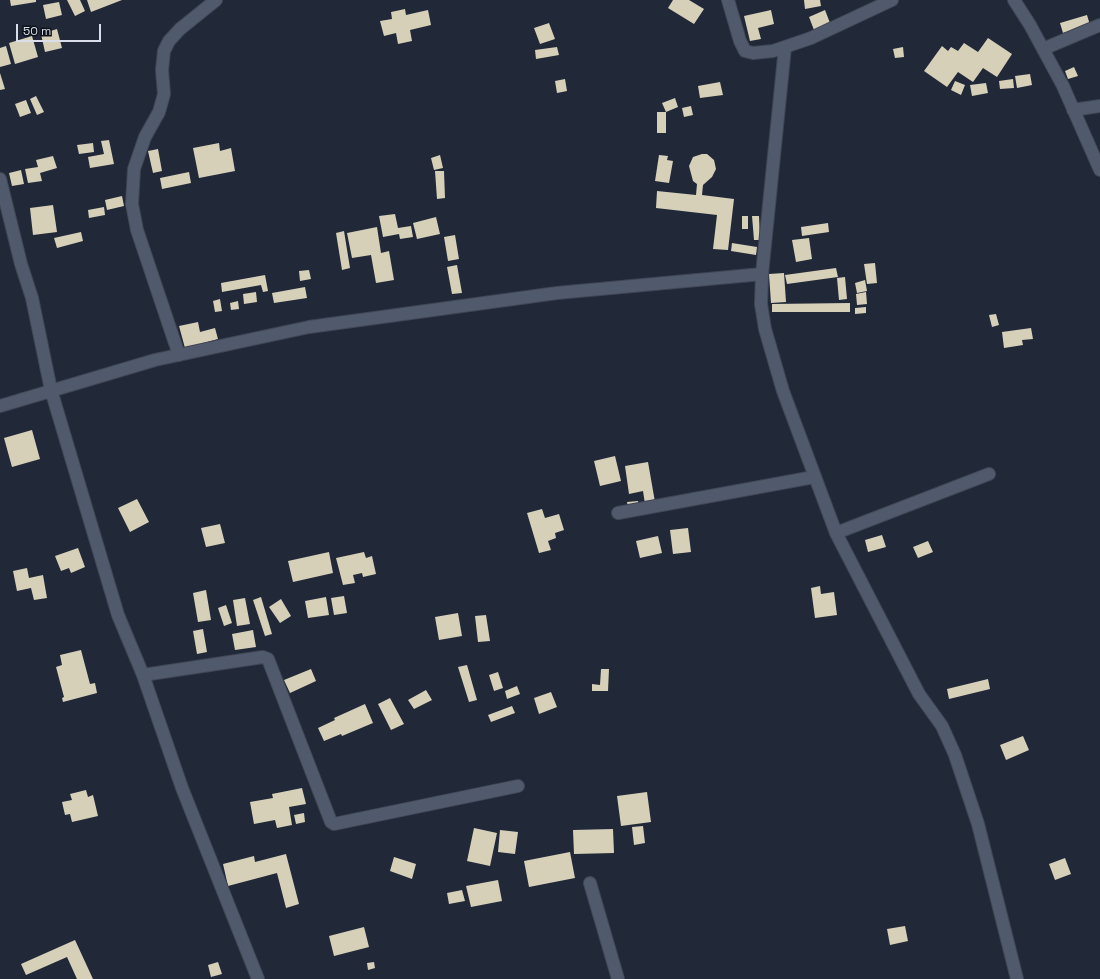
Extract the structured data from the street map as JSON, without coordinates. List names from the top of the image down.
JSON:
{
  "scale_bar": "50 m"
}
